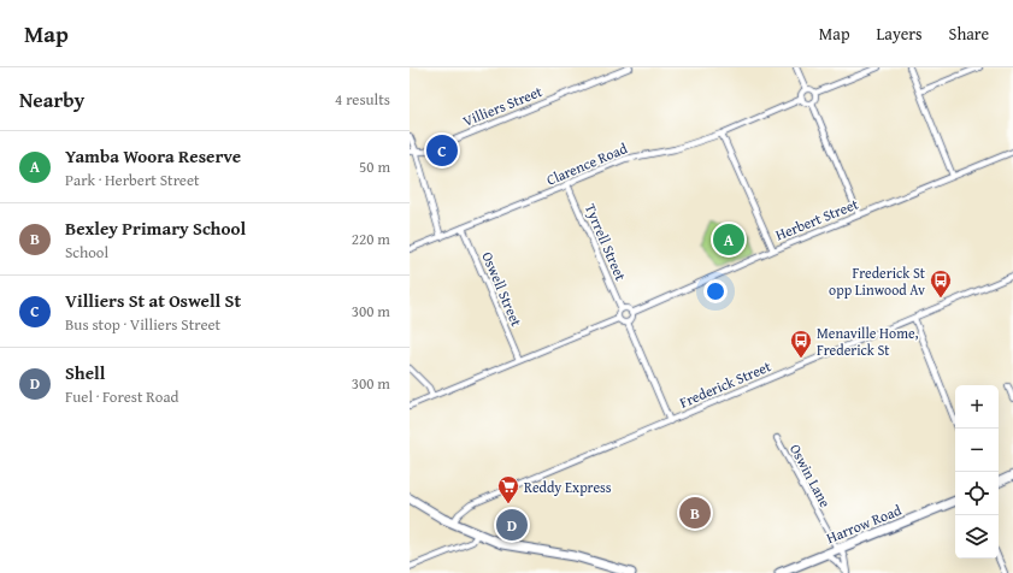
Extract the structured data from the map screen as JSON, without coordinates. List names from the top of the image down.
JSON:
{
  "streets": {
    "main road": ["Harrow Road"],
    "street": [
      "Villiers Street",
      "Clarence Road",
      "Herbert Street",
      "Tyrrell Street",
      "Oswell Street",
      "Frederick Street",
      "Oswin Lane"
    ]
  },
  "crossings": [
    ["Clarence Road", "Tyrrell Street"],
    ["Clarence Road", "Oswell Street"],
    ["Herbert Street", "Tyrrell Street"],
    ["Oswin Lane", "Harrow Road"]
  ],
  "places": {
    "bus stop": ["Frederick St opp Linwood Av", "Menaville Home, Frederick St"],
    "supermarket": ["Reddy Express"]
  },
  "page": {
    "header": "Map",
    "nav": ["Map", "Layers", "Share"],
    "heading": ["Nearby", "4 results"],
    "list": [
      {
        "mark": "A",
        "name": "Yamba Woora Reserve",
        "note": "Park · Herbert Street",
        "value": "50 m"
      },
      {
        "mark": "B",
        "name": "Bexley Primary School",
        "note": "School",
        "value": "220 m"
      },
      {
        "mark": "C",
        "name": "Villiers St at Oswell St",
        "note": "Bus stop · Villiers Street",
        "value": "300 m"
      },
      {
        "mark": "D",
        "name": "Shell",
        "note": "Fuel · Forest Road",
        "value": "300 m"
      }
    ],
    "pins": [
      "C",
      "A",
      "B",
      "D"
    ],
    "map_buttons": ["+", "−"]
  }
}
